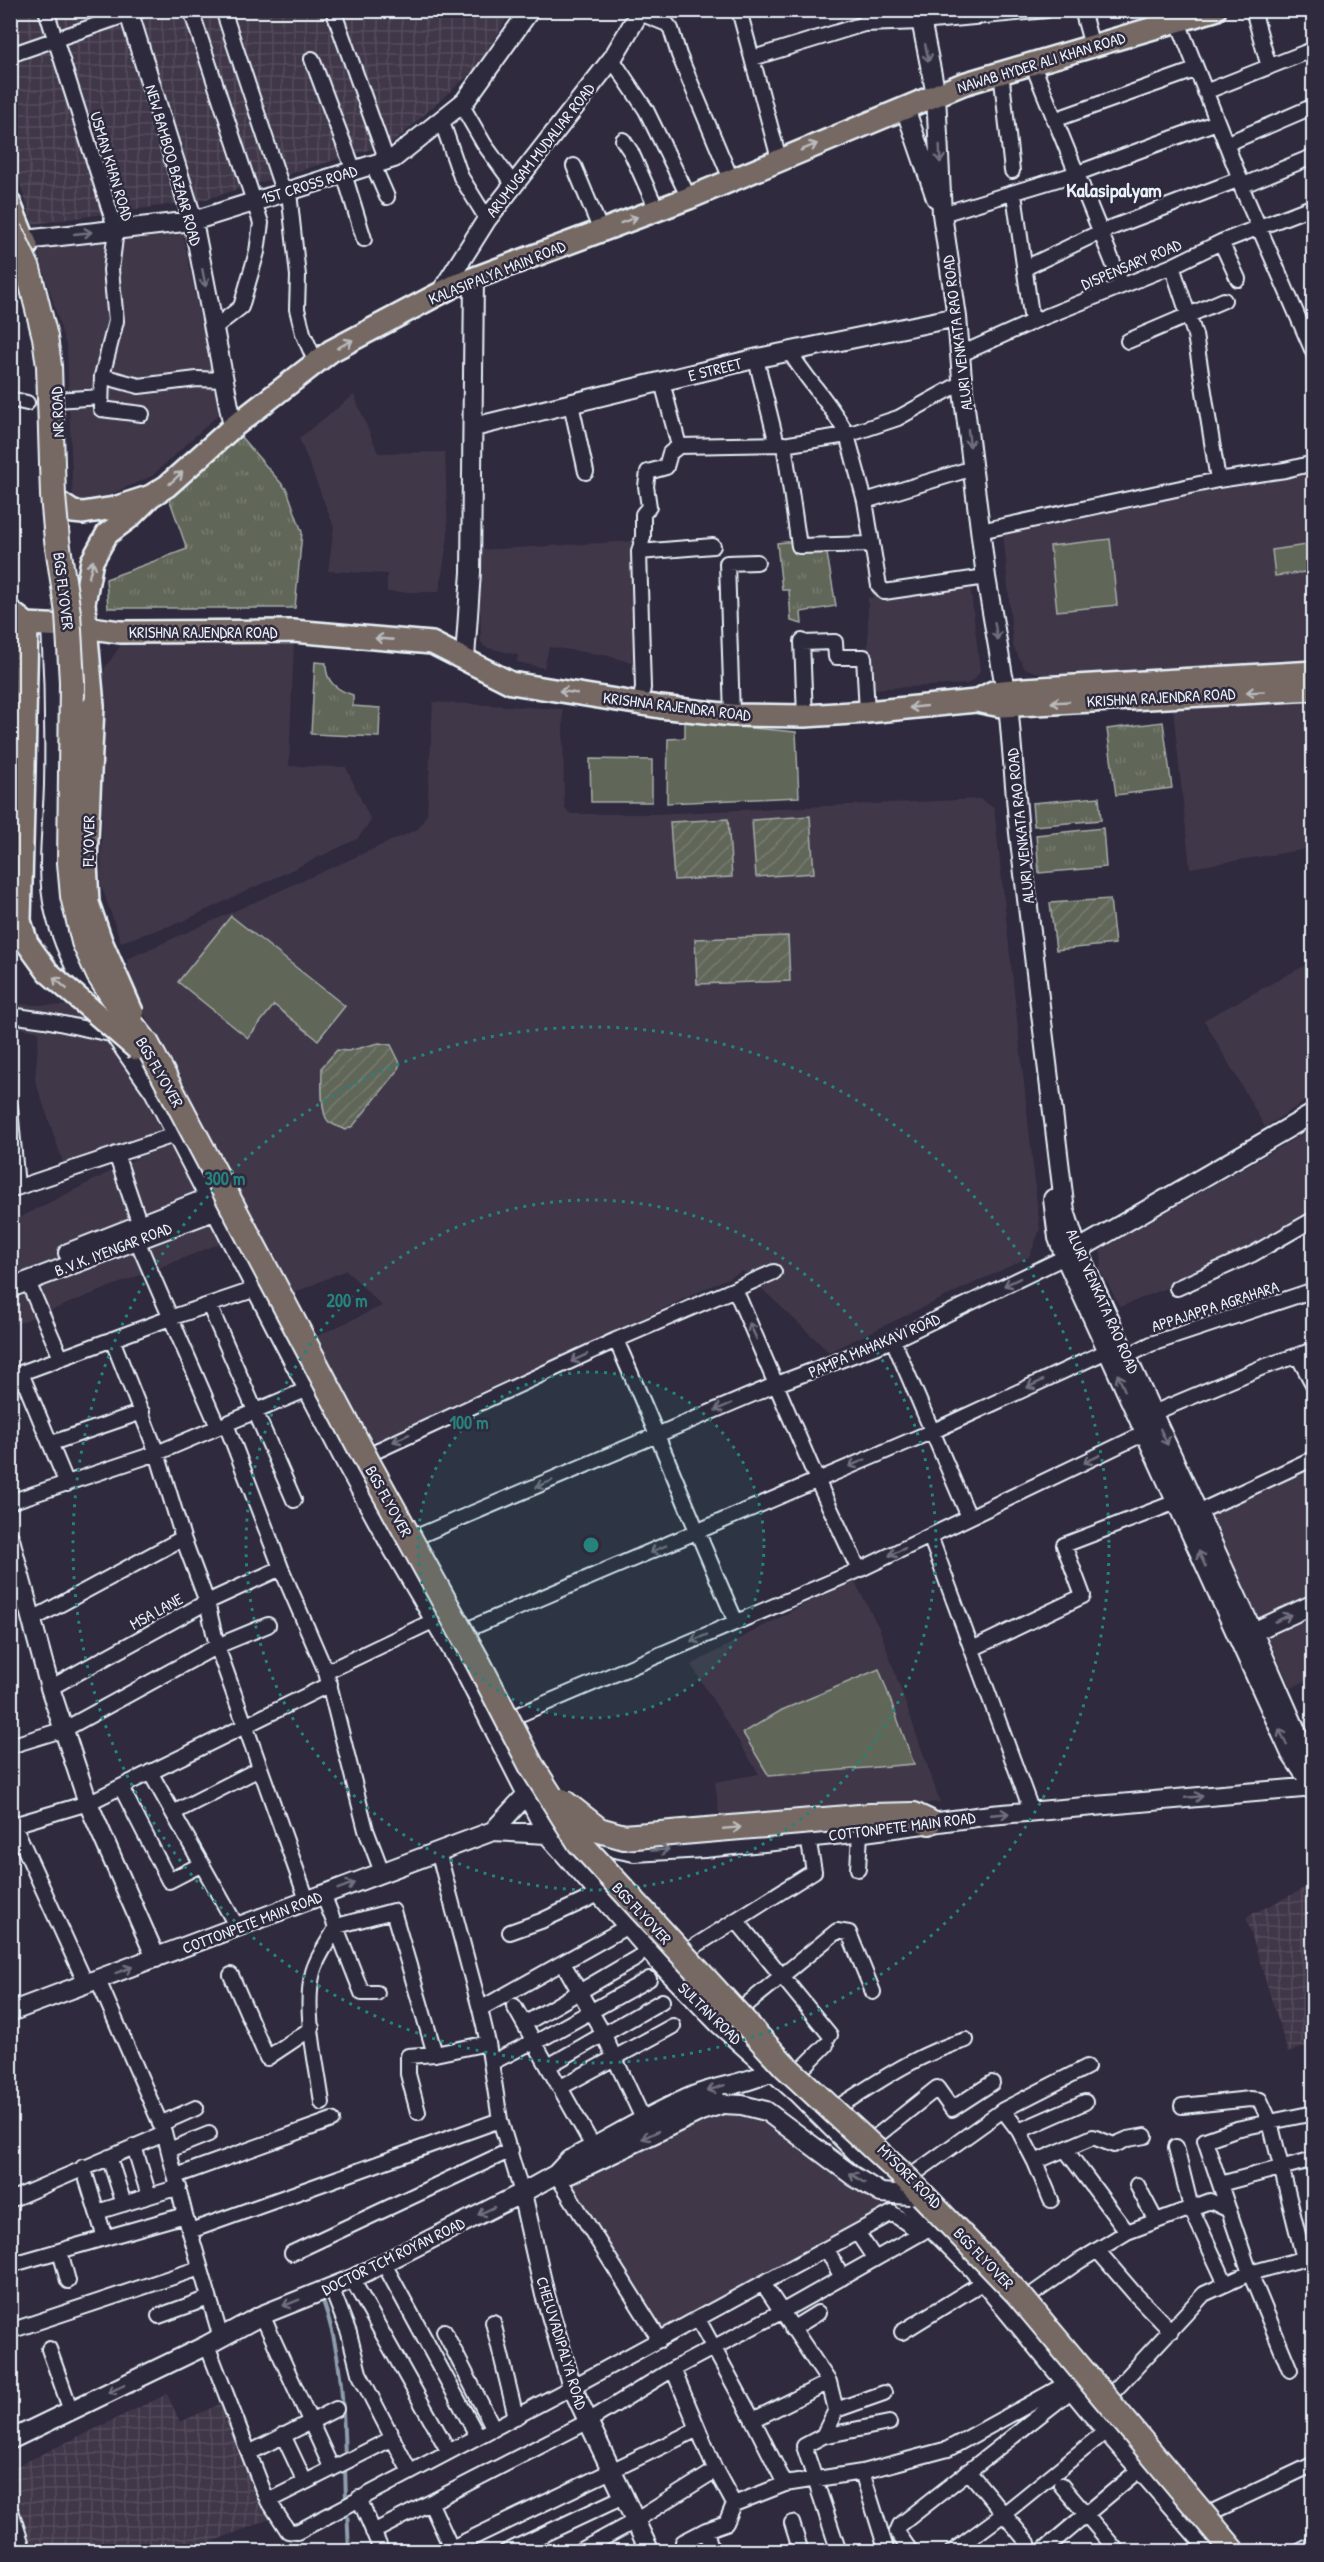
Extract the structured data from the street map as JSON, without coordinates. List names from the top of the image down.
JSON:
{
  "streets": {
    "highway": ["BGS FLYOVER"],
    "main road": [
      "NAWAB HYDER ALI KHAN ROAD",
      "ARUMUGAM MUDALIAR ROAD",
      "NEW BAMBOO BAZAAR ROAD",
      "1ST CROSS ROAD",
      "KALASIPALYA MAIN ROAD",
      "ALURI VENKATA RAO ROAD",
      "E STREET",
      "NR ROAD",
      "KRISHNA RAJENDRA ROAD",
      "FLYOVER",
      "B.V.K. IYENGAR ROAD",
      "PAMPA MAHAKAVI ROAD",
      "COTTONPETE MAIN ROAD",
      "SULTAN ROAD",
      "MYSORE ROAD",
      "DOCTOR TCM ROYAN ROAD",
      "CHELUVADIPALYA ROAD"
    ],
    "street": [
      "USMAN KHAN ROAD",
      "DISPENSARY ROAD",
      "APPAJAPPA AGRAHARA",
      "MSA LANE"
    ]
  },
  "crossings": [
    ["NAWAB HYDER ALI KHAN ROAD", "KALASIPALYA MAIN ROAD"],
    ["NAWAB HYDER ALI KHAN ROAD", "ALURI VENKATA RAO ROAD"],
    ["ARUMUGAM MUDALIAR ROAD", "KALASIPALYA MAIN ROAD"],
    ["NEW BAMBOO BAZAAR ROAD", "1ST CROSS ROAD"],
    ["NEW BAMBOO BAZAAR ROAD", "KALASIPALYA MAIN ROAD"],
    ["USMAN KHAN ROAD", "1ST CROSS ROAD"],
    ["1ST CROSS ROAD", "NR ROAD"],
    ["1ST CROSS ROAD", "BGS FLYOVER"],
    ["DISPENSARY ROAD", "ALURI VENKATA RAO ROAD"],
    ["KALASIPALYA MAIN ROAD", "ALURI VENKATA RAO ROAD"],
    ["KALASIPALYA MAIN ROAD", "NR ROAD"],
    ["ALURI VENKATA RAO ROAD", "E STREET"],
    ["ALURI VENKATA RAO ROAD", "KRISHNA RAJENDRA ROAD"],
    ["ALURI VENKATA RAO ROAD", "APPAJAPPA AGRAHARA"],
    ["ALURI VENKATA RAO ROAD", "PAMPA MAHAKAVI ROAD"],
    ["ALURI VENKATA RAO ROAD", "COTTONPETE MAIN ROAD"],
    ["NR ROAD", "BGS FLYOVER"],
    ["NR ROAD", "KRISHNA RAJENDRA ROAD"],
    ["NR ROAD", "FLYOVER"],
    ["NR ROAD", "MYSORE ROAD"],
    ["BGS FLYOVER", "FLYOVER"],
    ["BGS FLYOVER", "COTTONPETE MAIN ROAD"],
    ["BGS FLYOVER", "SULTAN ROAD"],
    ["BGS FLYOVER", "MYSORE ROAD"],
    ["KRISHNA RAJENDRA ROAD", "FLYOVER"],
    ["KRISHNA RAJENDRA ROAD", "SULTAN ROAD"],
    ["KRISHNA RAJENDRA ROAD", "MYSORE ROAD"],
    ["FLYOVER", "MYSORE ROAD"],
    ["B.V.K. IYENGAR ROAD", "SULTAN ROAD"],
    ["B.V.K. IYENGAR ROAD", "MYSORE ROAD"],
    ["PAMPA MAHAKAVI ROAD", "MYSORE ROAD"],
    ["COTTONPETE MAIN ROAD", "SULTAN ROAD"],
    ["COTTONPETE MAIN ROAD", "MYSORE ROAD"],
    ["SULTAN ROAD", "MYSORE ROAD"],
    ["SULTAN ROAD", "DOCTOR TCM ROYAN ROAD"],
    ["MYSORE ROAD", "DOCTOR TCM ROYAN ROAD"],
    ["DOCTOR TCM ROYAN ROAD", "CHELUVADIPALYA ROAD"]
  ],
  "one_way": [
    "KALASIPALYA MAIN ROAD",
    "PAMPA MAHAKAVI ROAD",
    "COTTONPETE MAIN ROAD",
    "DOCTOR TCM ROYAN ROAD"
  ],
  "districts": ["Kalasipalyam"],
  "rings": ["300 m", "200 m", "100 m"]
}
